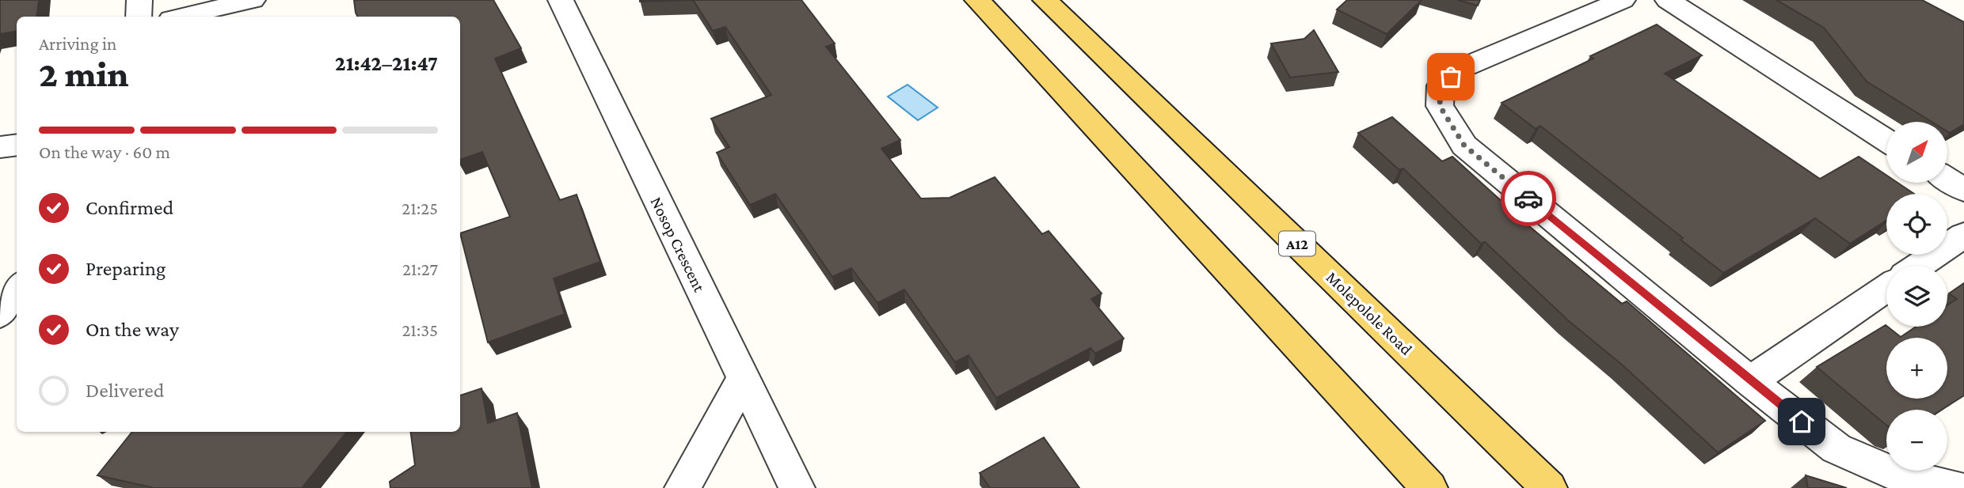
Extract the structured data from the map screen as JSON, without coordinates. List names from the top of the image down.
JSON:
{
  "streets": {
    "main road": ["A12", "Molepolole Road"],
    "street": ["Nosop Crescent"]
  },
  "north": "top right",
  "page": {
    "heading": ["2 min", "Arriving in", "21:42–21:47"],
    "bar": "On the way · 60 m",
    "map_buttons": ["+", "−"],
    "list": [
      ["Confirmed", "21:25"],
      ["Preparing", "21:27"],
      ["On the way", "21:35"],
      "Delivered"
    ]
  }
}
